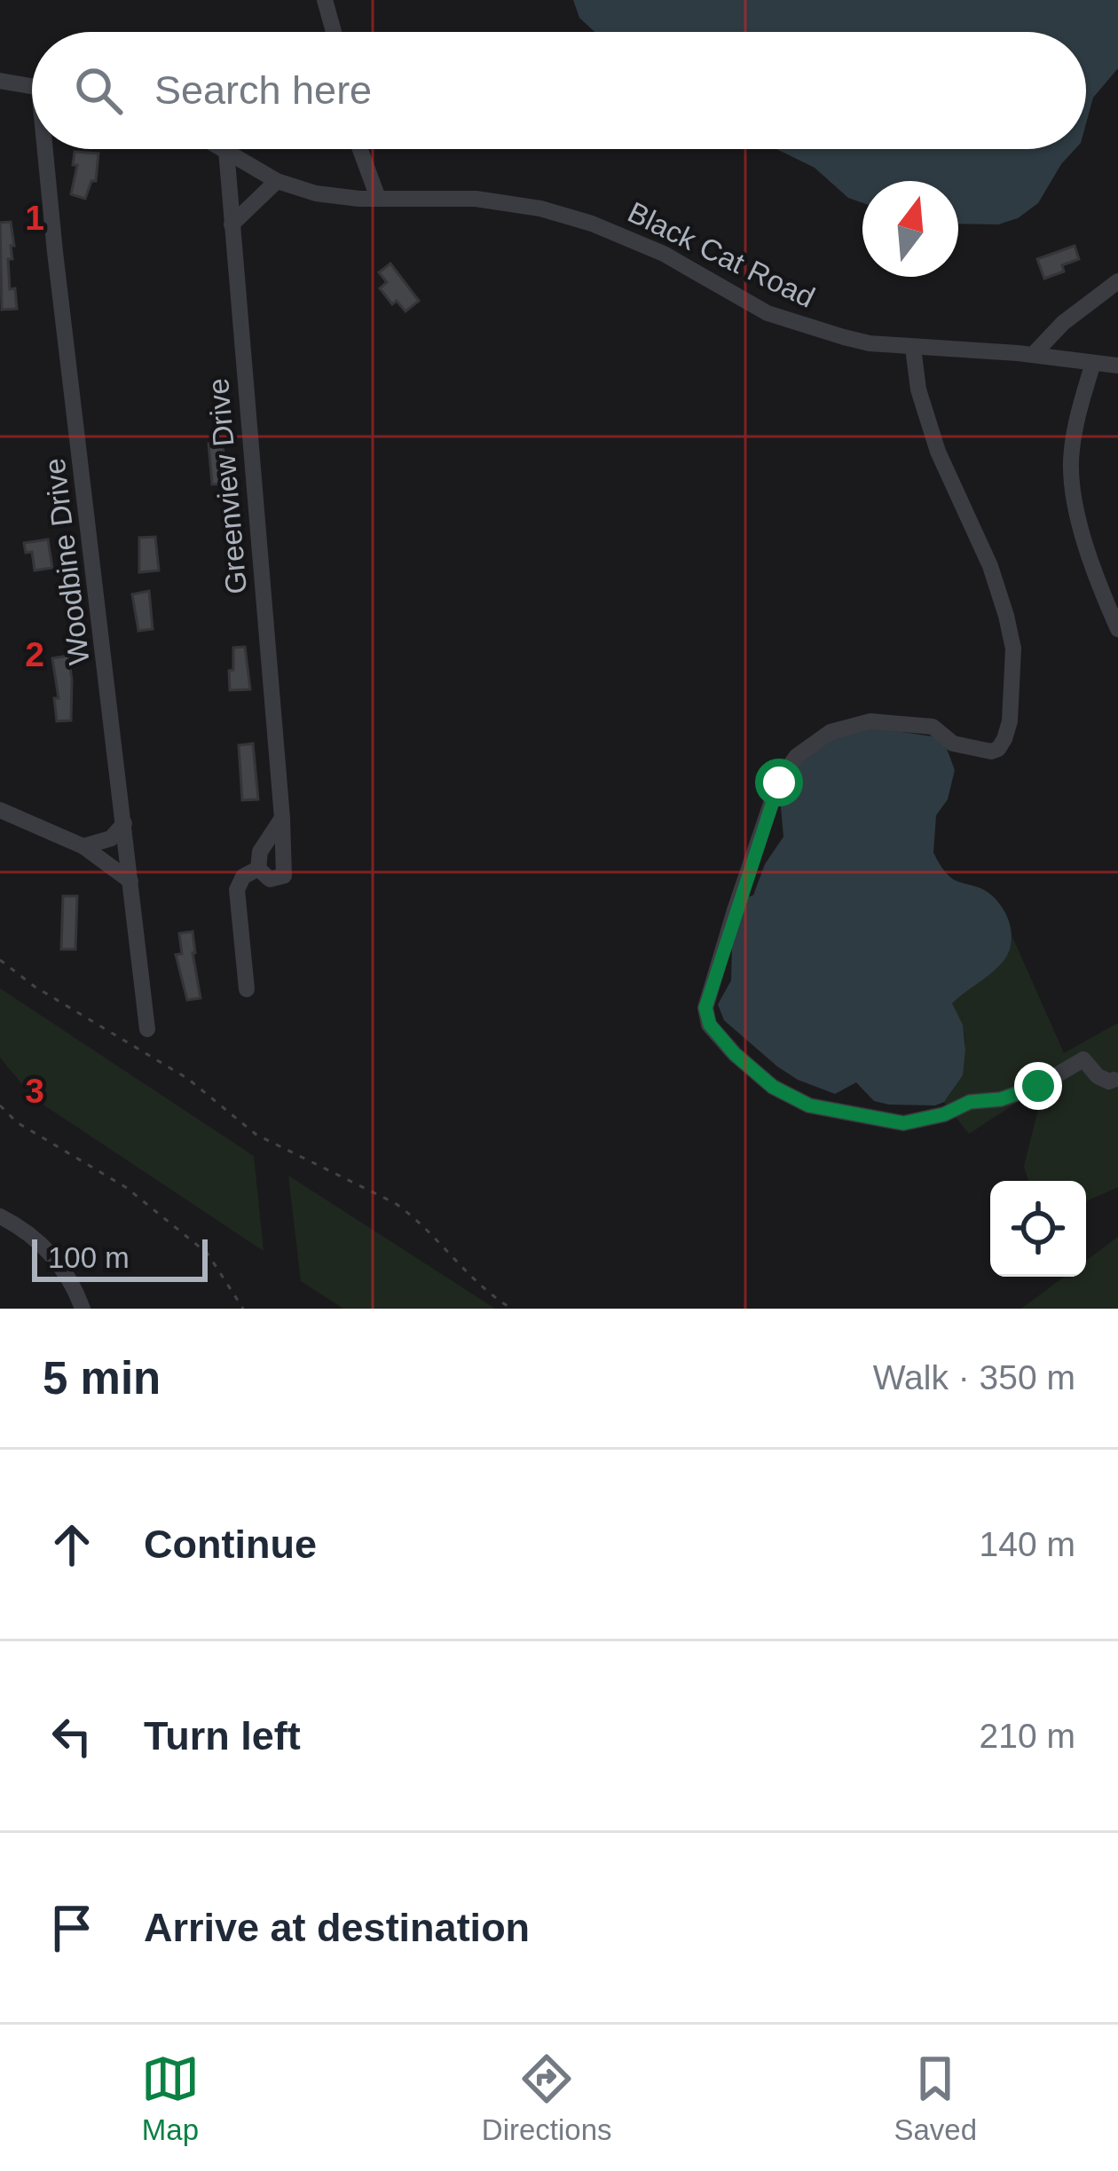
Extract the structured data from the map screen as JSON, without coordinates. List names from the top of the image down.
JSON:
{
  "streets": {
    "street": ["Black Cat Road", "Greenview Drive", "Woodbine Drive"]
  },
  "crossings": [
    ["Black Cat Road", "Greenview Drive"]
  ],
  "scale_bar": "100 m",
  "north": "top",
  "page": {
    "search": "Search here",
    "scale": "100 m",
    "heading": ["5 min", "Walk · 350 m"],
    "list": [
      ["Continue", "140 m"],
      ["Turn left", "210 m"],
      "Arrive at destination"
    ],
    "nav": ["Map", "Directions", "Saved"]
  },
  "grid": {
    "rows": ["1", "2", "3"]
  }
}
